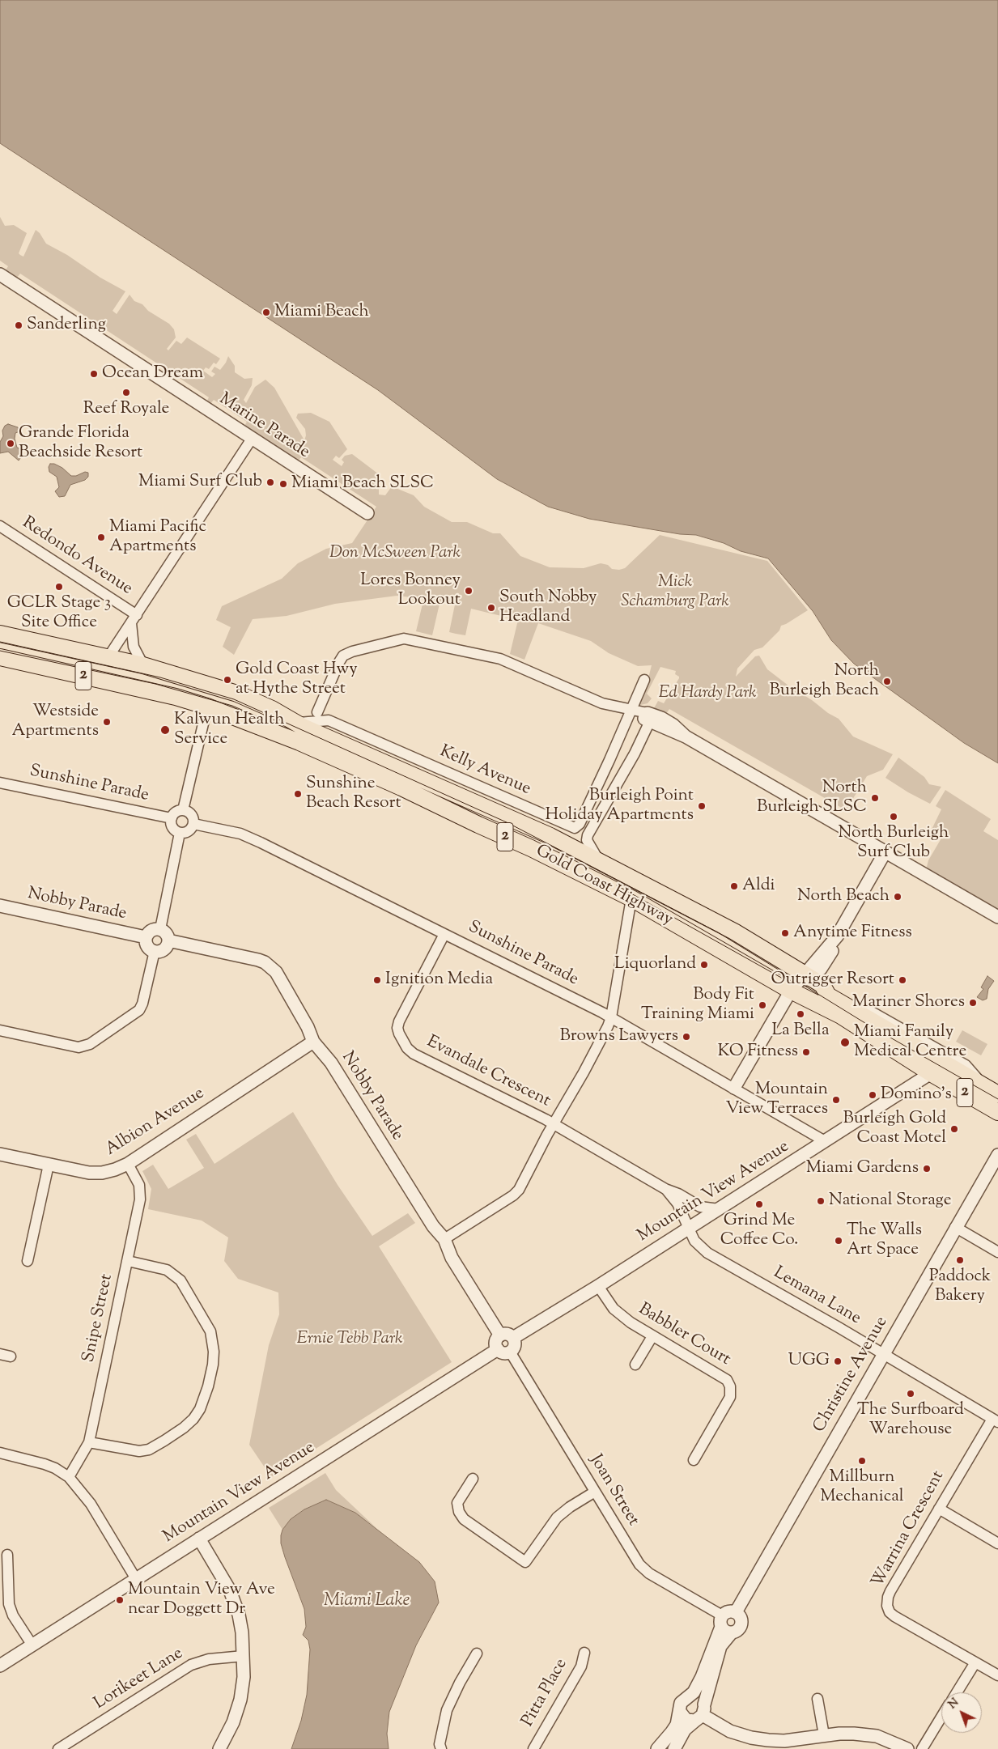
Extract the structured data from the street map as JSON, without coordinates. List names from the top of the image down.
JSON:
{
  "streets": {
    "highway": ["2", "Gold Coast Highway"],
    "street": [
      "Marine Parade",
      "Redondo Avenue",
      "Kelly Avenue",
      "Sunshine Parade",
      "Nobby Parade",
      "Evandale Crescent",
      "Albion Avenue",
      "Mountain View Avenue",
      "Lemana Lane",
      "Snipe Street",
      "Babbler Court",
      "Christine Avenue",
      "Joan Street",
      "Warrina Crescent",
      "Lorikeet Lane",
      "Pitta Place"
    ]
  },
  "crossings": [
    ["Kelly Avenue", "Gold Coast Highway"],
    ["Sunshine Parade", "Evandale Crescent"],
    ["Sunshine Parade", "Mountain View Avenue"],
    ["Gold Coast Highway", "Mountain View Avenue"],
    ["Nobby Parade", "Albion Avenue"],
    ["Nobby Parade", "Mountain View Avenue"],
    ["Nobby Parade", "Joan Street"],
    ["Evandale Crescent", "Mountain View Avenue"],
    ["Evandale Crescent", "Lemana Lane"],
    ["Albion Avenue", "Snipe Street"],
    ["Mountain View Avenue", "Lemana Lane"],
    ["Mountain View Avenue", "Babbler Court"],
    ["Mountain View Avenue", "Joan Street"],
    ["Lemana Lane", "Christine Avenue"],
    ["Lemana Lane", "Warrina Crescent"]
  ],
  "water": ["Miami Lake"],
  "parks": [
    "Don McSween Park",
    "Mick Schamburg Park",
    "Ed Hardy Park",
    "Ernie Tebb Park"
  ],
  "places": [
    "Miami Beach",
    "Sanderling",
    "Ocean Dream",
    "Reef Royale",
    "Grande Florida Beachside Resort",
    "Miami Surf Club",
    "Miami Beach SLSC",
    "Miami Pacific Apartments",
    "GCLR Stage 3 Site Office",
    "Lores Bonney Lookout",
    "South Nobby Headland",
    "Gold Coast Hwy at Hythe Street",
    "North Burleigh Beach",
    "Westside Apartments",
    "Kalwun Health Service",
    "Sunshine Beach Resort",
    "North Burleigh SLSC",
    "Burleigh Point Holiday Apartments",
    "North Burleigh Surf Club",
    "Aldi",
    "North Beach",
    "Anytime Fitness",
    "Liquorland",
    "Ignition Media",
    "Outrigger Resort",
    "Mariner Shores",
    "Body Fit Training Miami",
    "La Bella",
    "Browns Lawyers",
    "Miami Family Medical Centre",
    "KO Fitness",
    "Domino's",
    "Mountain View Terraces",
    "Burleigh Gold Coast Motel",
    "Miami Gardens",
    "National Storage",
    "Grind Me Coffee Co.",
    "The Walls Art Space",
    "Paddock Bakery",
    "UGG",
    "The Surfboard Warehouse",
    "Millburn Mechanical",
    "Mountain View Ave near Doggett Dr"
  ],
  "north": "top left"
}
